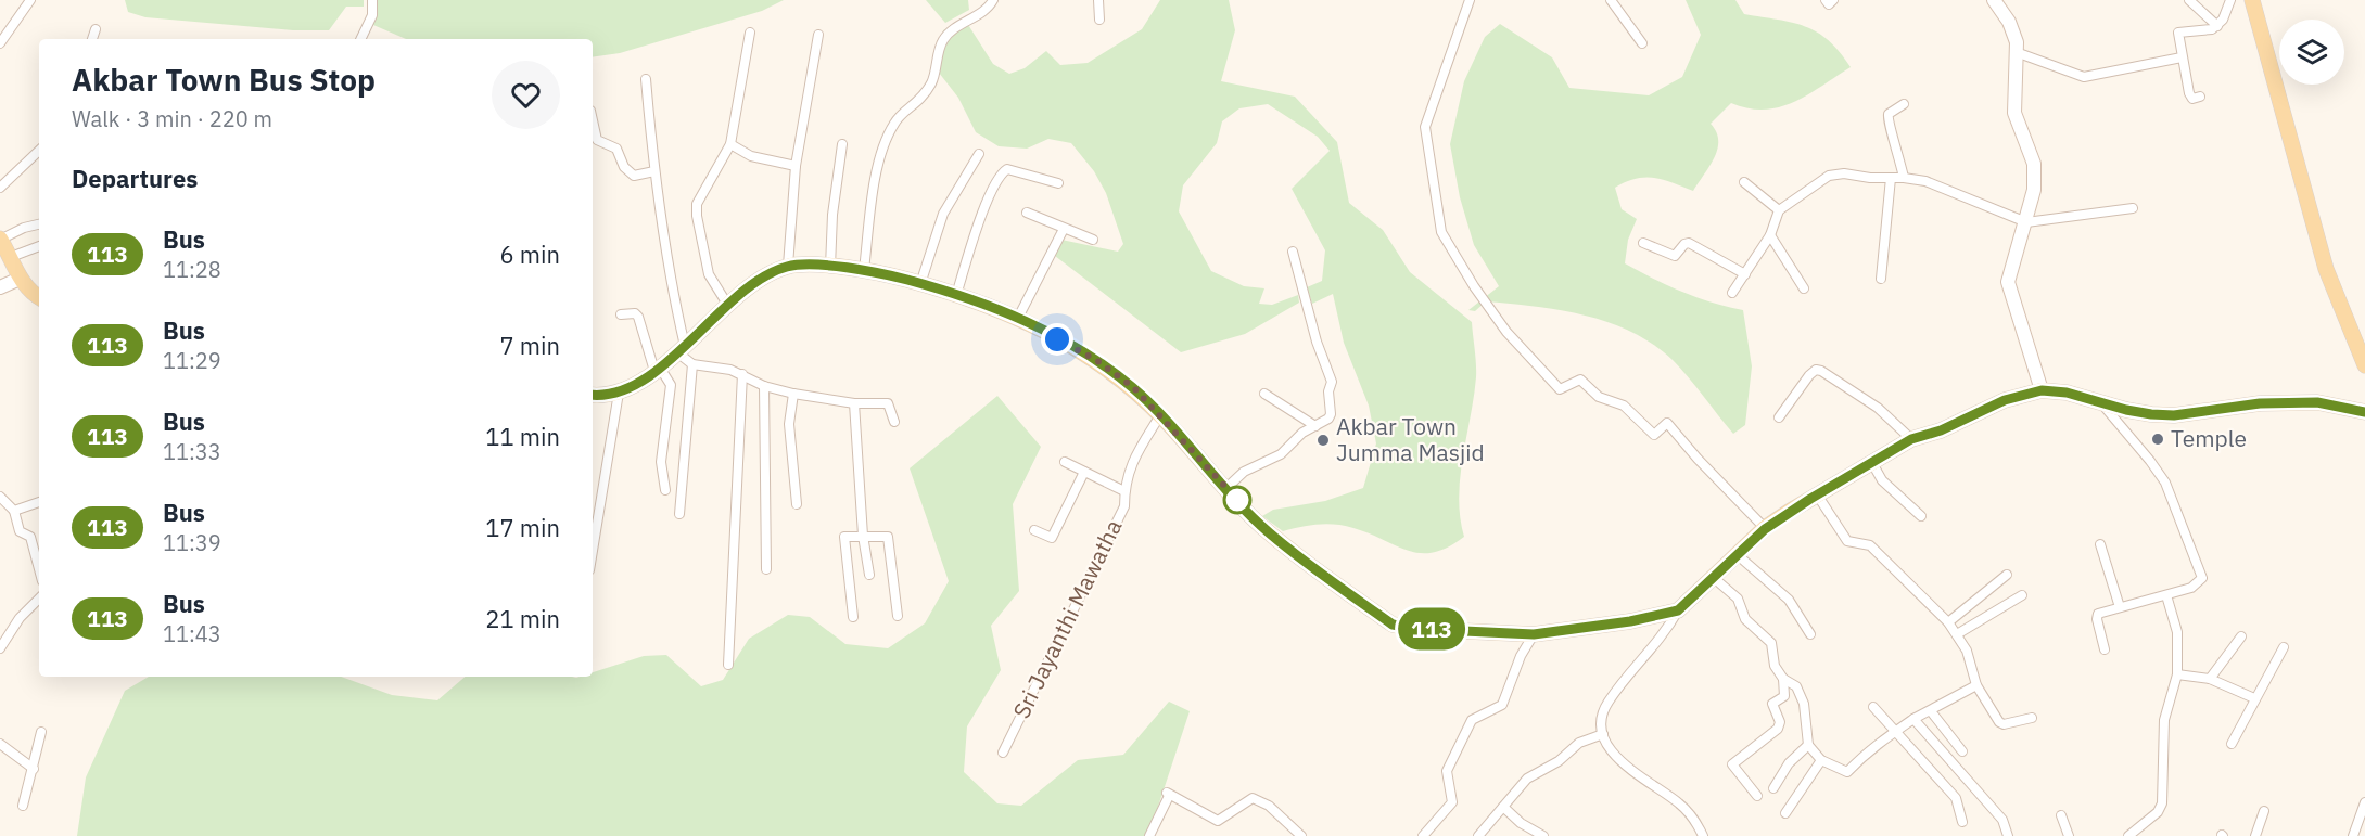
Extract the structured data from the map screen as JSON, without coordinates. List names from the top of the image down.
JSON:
{
  "streets": {
    "street": ["Sri Jayanthi Mawatha"]
  },
  "places": ["Temple", "Akbar Town Jumma Masjid"],
  "lines": ["bus line 113"],
  "page": {
    "on_map": "113",
    "heading": [
      ["Akbar Town Bus Stop", "Walk · 3 min · 220 m"],
      "Departures"
    ],
    "list": [
      {
        "mark": "113",
        "name": "Bus",
        "note": "11:28",
        "value": "6 min"
      },
      {
        "mark": "113",
        "name": "Bus",
        "note": "11:29",
        "value": "7 min"
      },
      {
        "mark": "113",
        "name": "Bus",
        "note": "11:33",
        "value": "11 min"
      },
      {
        "mark": "113",
        "name": "Bus",
        "note": "11:39",
        "value": "17 min"
      },
      {
        "mark": "113",
        "name": "Bus",
        "note": "11:43",
        "value": "21 min"
      }
    ]
  }
}
